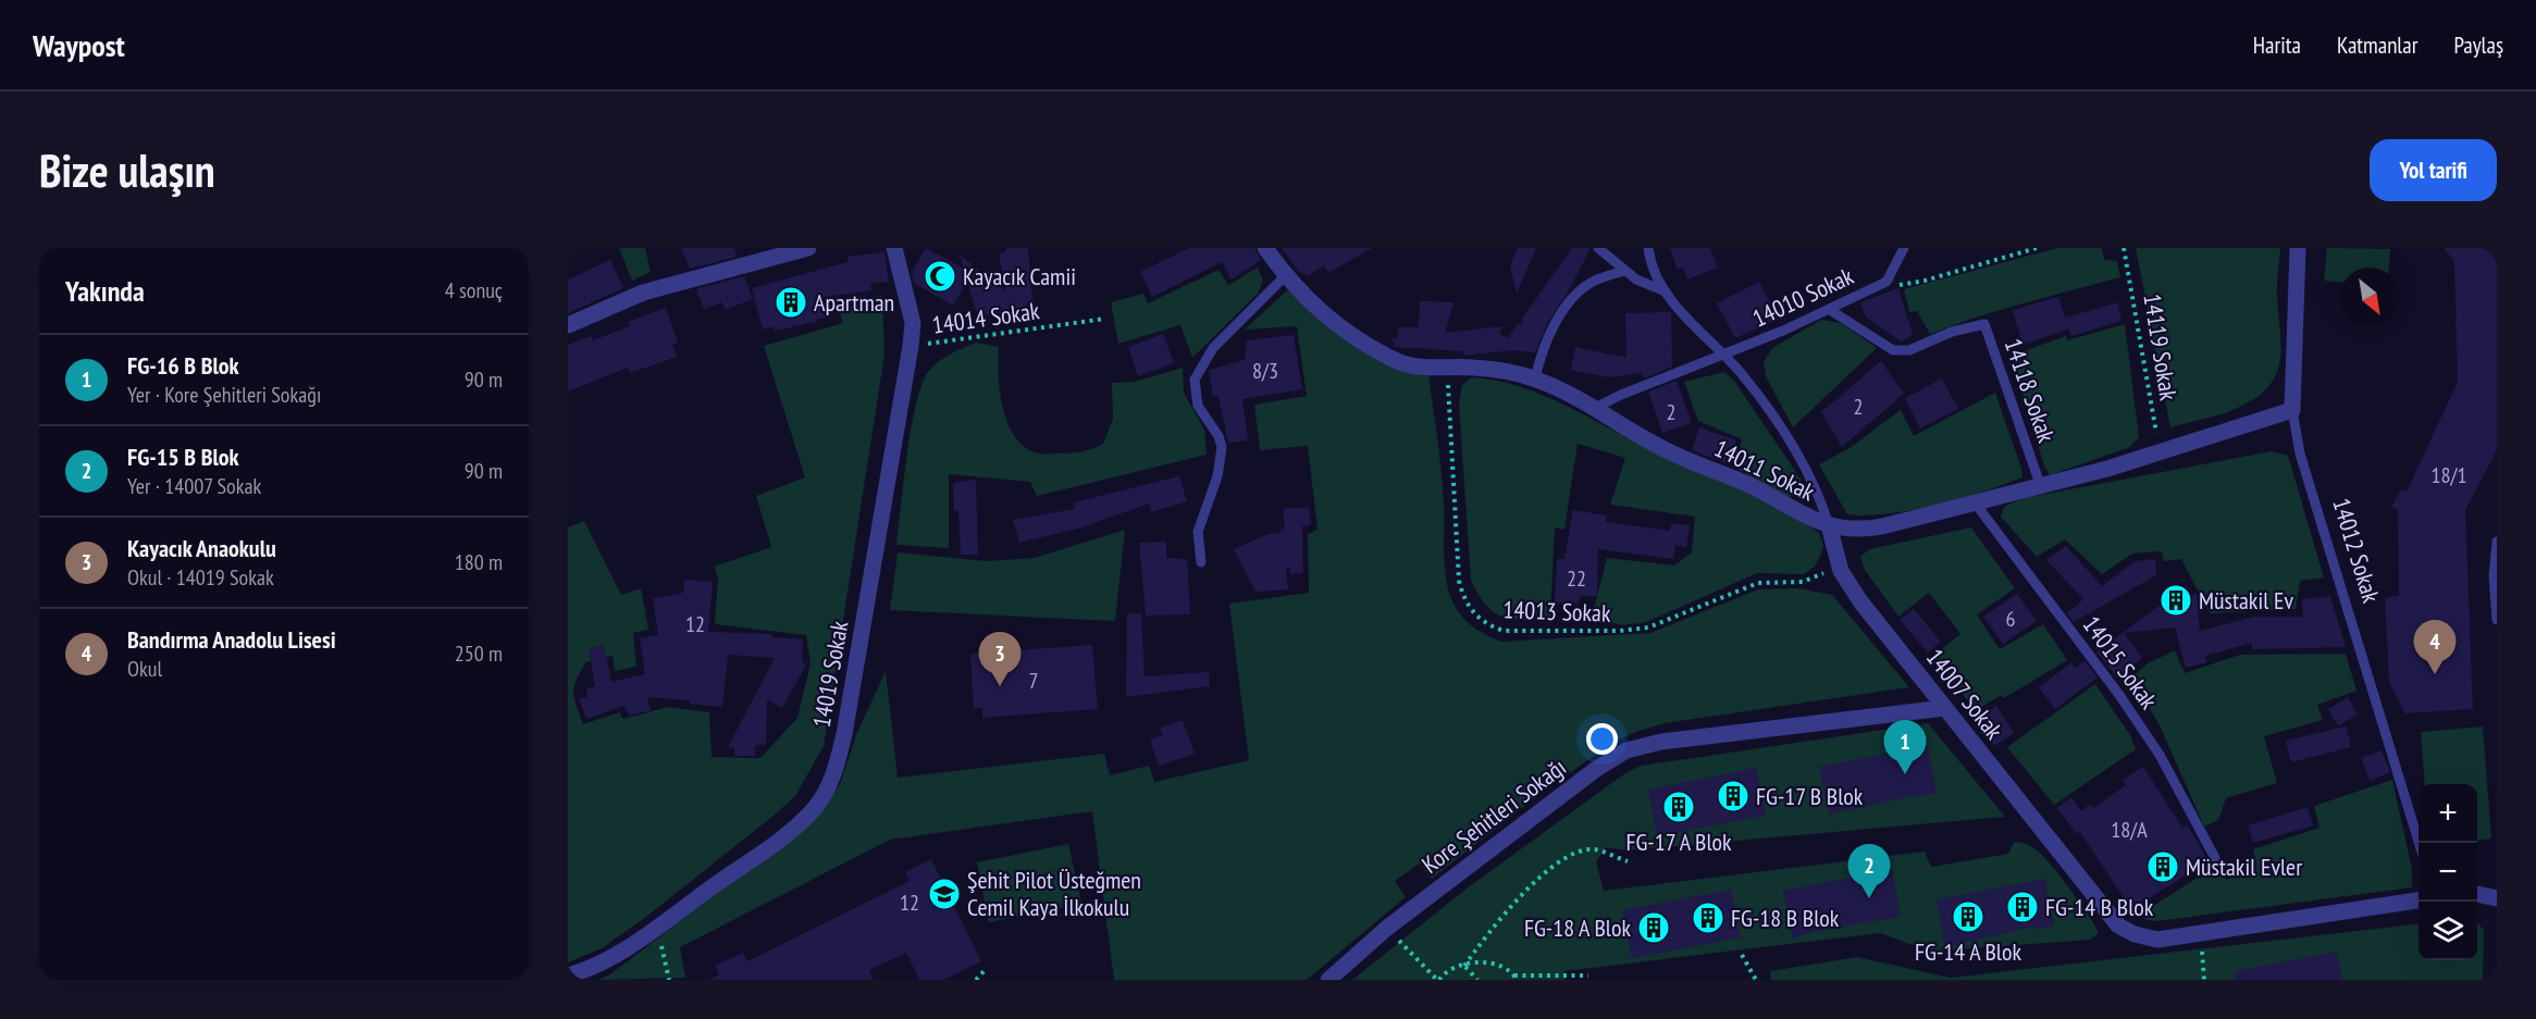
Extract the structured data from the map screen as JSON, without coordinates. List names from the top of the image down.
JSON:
{
  "streets": {
    "street": [
      "14011 Sokak",
      "14012 Sokak",
      "14019 Sokak",
      "14007 Sokak",
      "Kore Şehitleri Sokağı"
    ],
    "lane": ["14010 Sokak", "14118 Sokak", "14015 Sokak"],
    "path": ["14014 Sokak", "14119 Sokak", "14013 Sokak"]
  },
  "crossings": [
    ["14010 Sokak", "14118 Sokak"],
    ["14010 Sokak", "14011 Sokak"],
    ["14010 Sokak", "14007 Sokak"],
    ["14014 Sokak", "14019 Sokak"],
    ["14119 Sokak", "14011 Sokak"],
    ["14118 Sokak", "14011 Sokak"],
    ["14011 Sokak", "14012 Sokak"],
    ["14011 Sokak", "14013 Sokak"],
    ["14011 Sokak", "14015 Sokak"],
    ["14011 Sokak", "14007 Sokak"],
    ["14013 Sokak", "14007 Sokak"],
    ["14007 Sokak", "Kore Şehitleri Sokağı"]
  ],
  "places": {
    "mosque": ["Kayacık Camii"],
    "building": [
      "Apartman",
      "Müstakil Ev",
      "FG-17 B Blok",
      "FG-17 A Blok",
      "Müstakil Evler",
      "FG-14 B Blok",
      "FG-14 A Blok",
      "FG-18 B Blok",
      "FG-18 A Blok"
    ],
    "school or university": ["Şehit Pilot Üsteğmen Cemil Kaya İlkokulu"]
  },
  "house_numbers": [
    "8/3",
    "2",
    "2",
    "18/1",
    "22",
    "6",
    "12",
    "7",
    "18/A",
    "12"
  ],
  "north": "bottom right",
  "page": {
    "header": "Waypost",
    "nav": ["Harita", "Katmanlar", "Paylaş"],
    "buttons": "Yol tarifi",
    "title": "Bize ulaşın",
    "heading": ["Yakında", "4 sonuç"],
    "list": [
      {
        "mark": "1",
        "name": "FG-16 B Blok",
        "note": "Yer · Kore Şehitleri Sokağı",
        "value": "90 m"
      },
      {
        "mark": "2",
        "name": "FG-15 B Blok",
        "note": "Yer · 14007 Sokak",
        "value": "90 m"
      },
      {
        "mark": "3",
        "name": "Kayacık Anaokulu",
        "note": "Okul · 14019 Sokak",
        "value": "180 m"
      },
      {
        "mark": "4",
        "name": "Bandırma Anadolu Lisesi",
        "note": "Okul",
        "value": "250 m"
      }
    ],
    "pins": [
      "4",
      "3",
      "1",
      "2"
    ],
    "map_buttons": ["+", "−"]
  }
}
